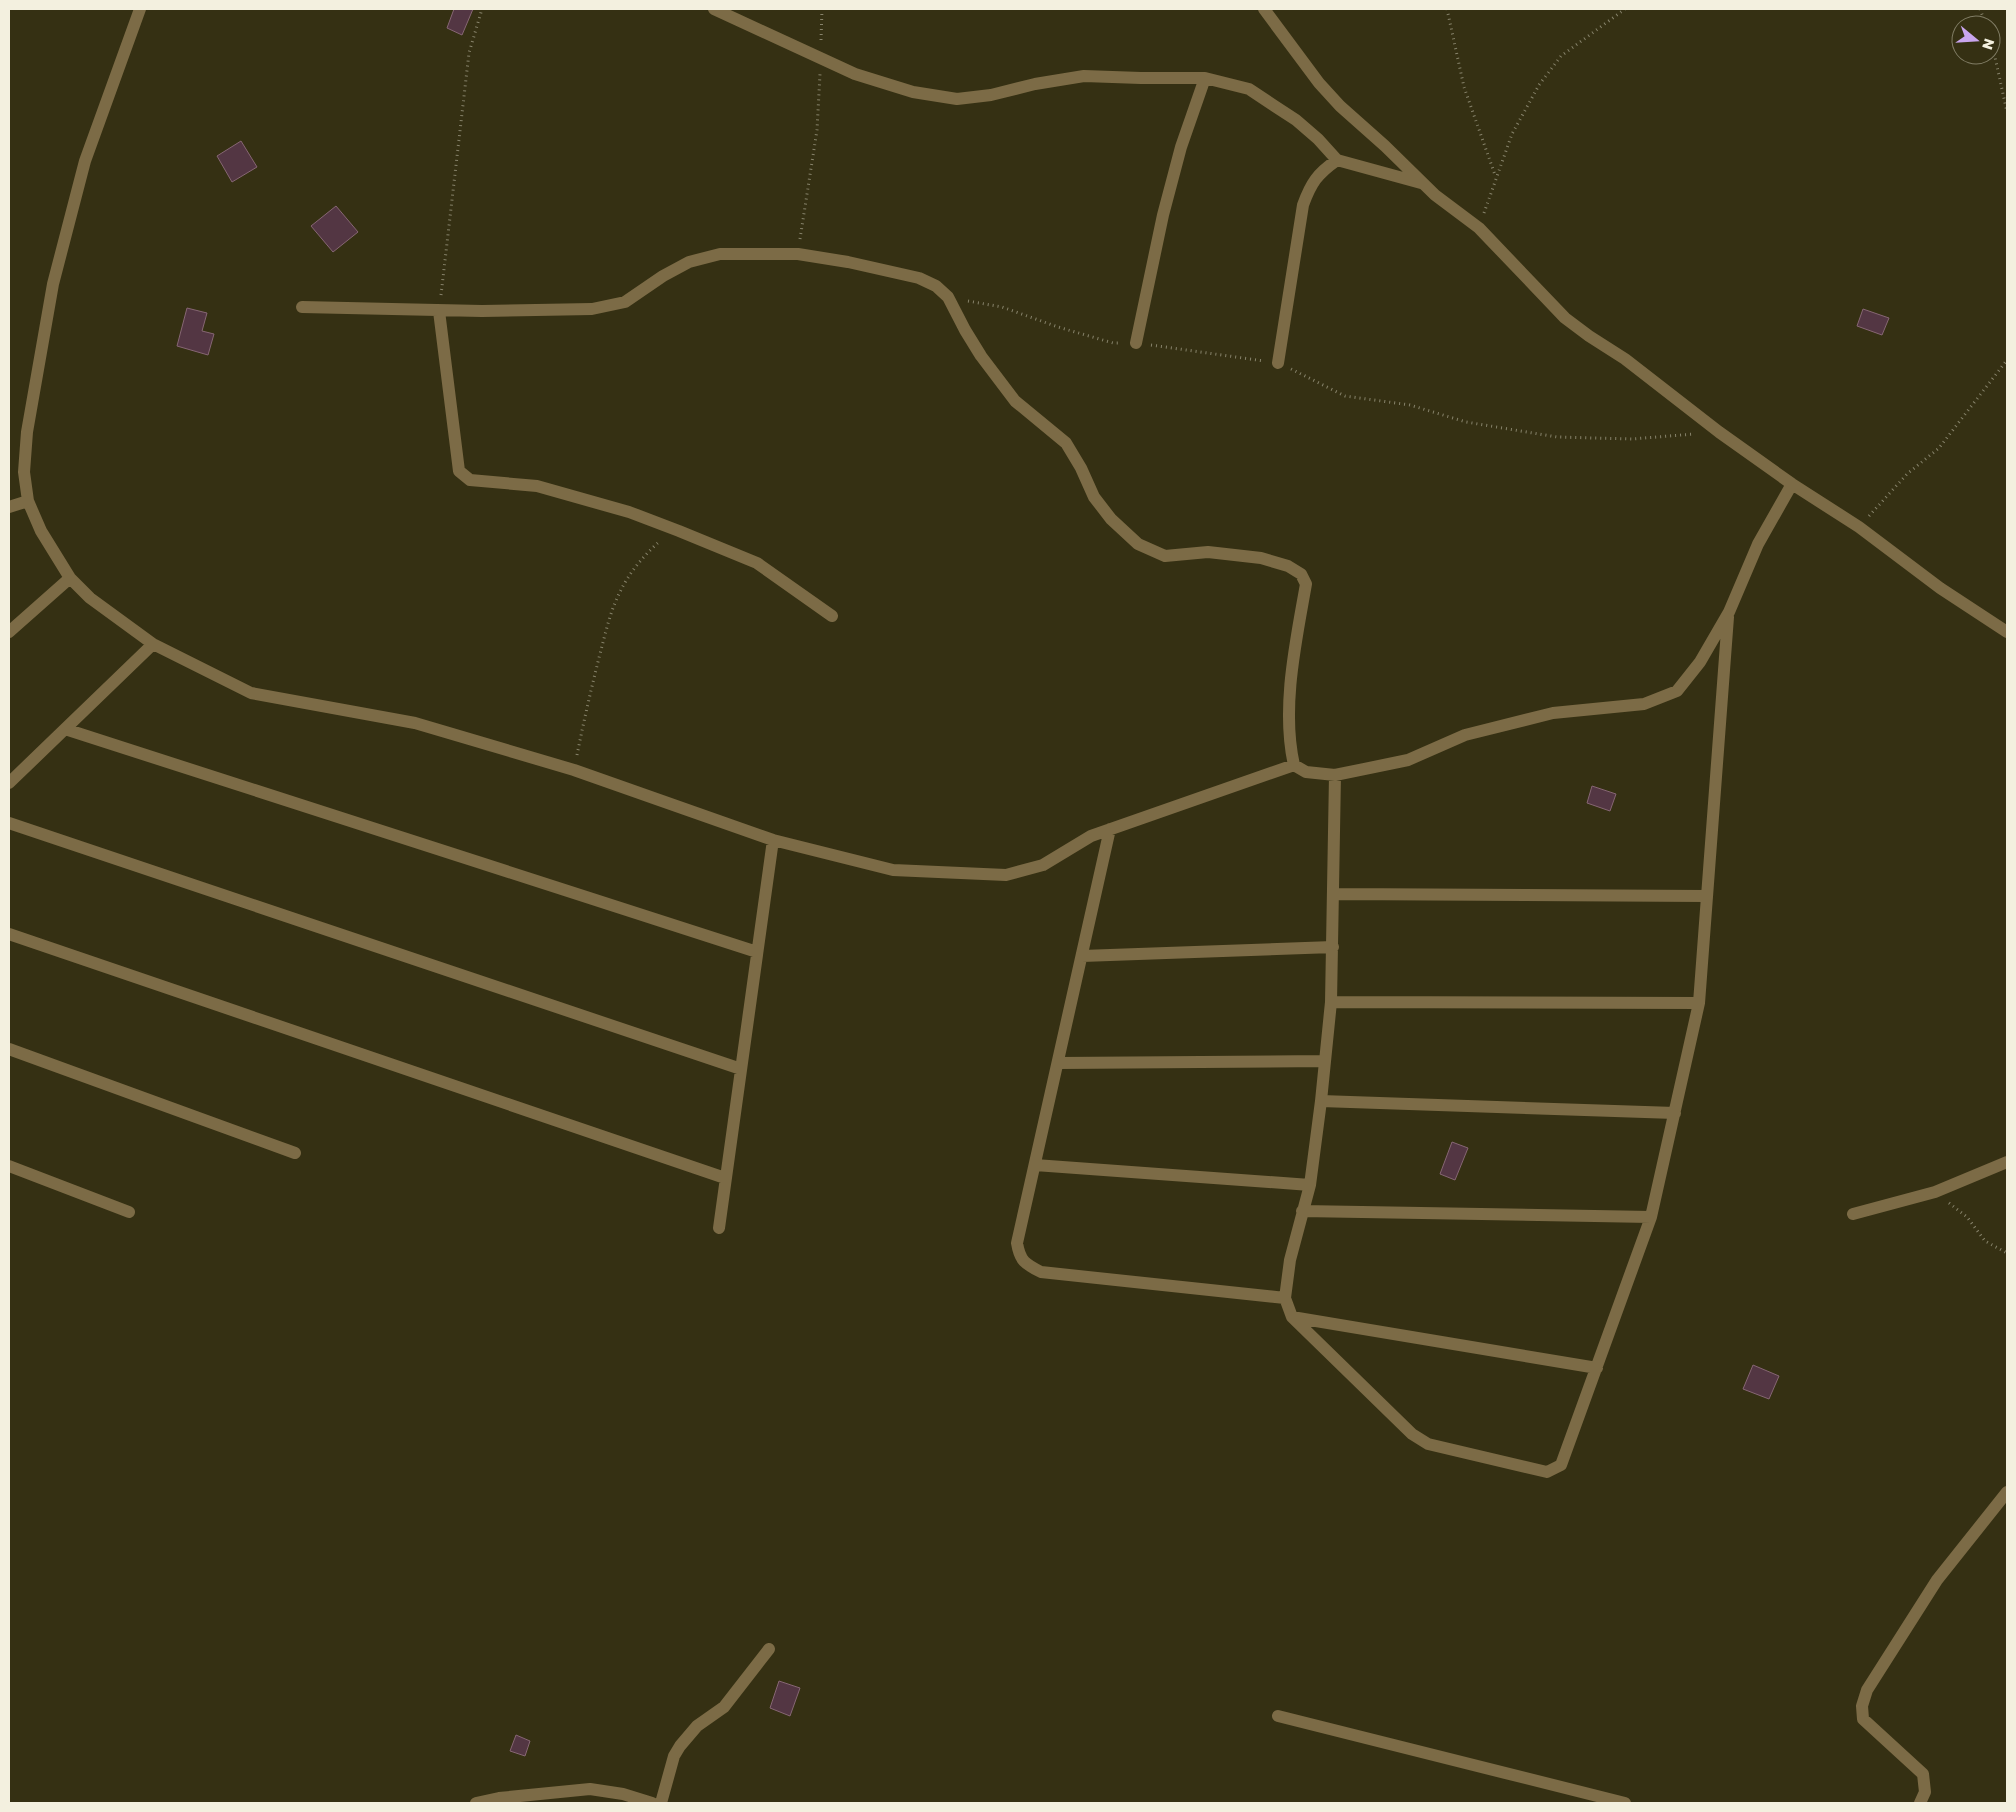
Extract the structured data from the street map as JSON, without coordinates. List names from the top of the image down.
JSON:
{
  "north": "right"
}
